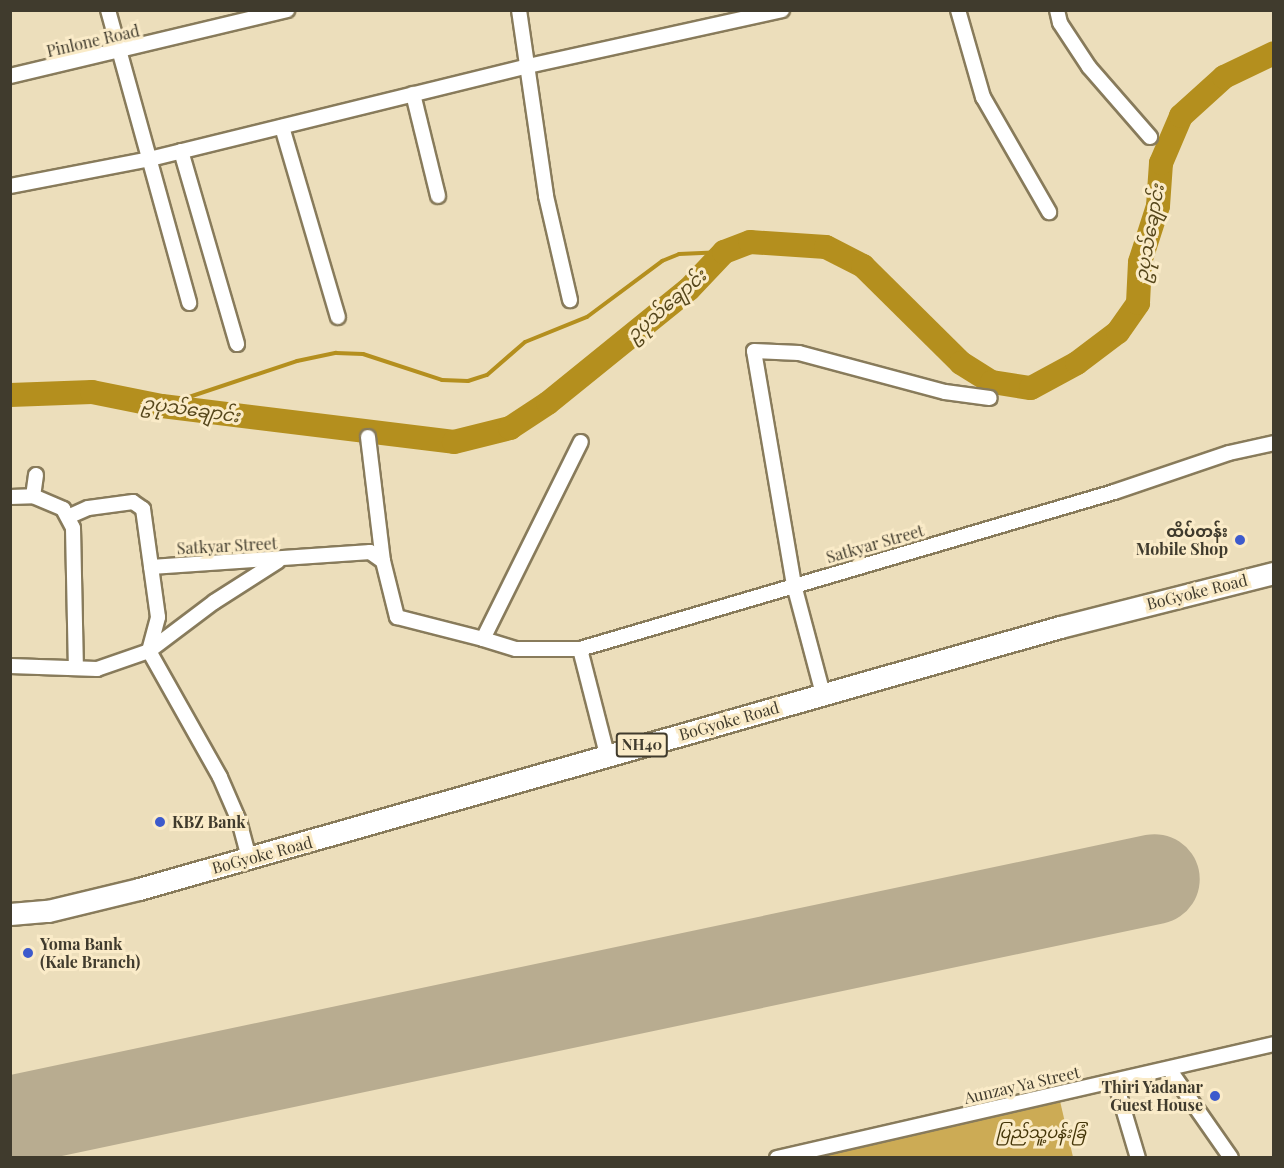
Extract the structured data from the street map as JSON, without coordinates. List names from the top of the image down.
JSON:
{
  "streets": {
    "highway": ["BoGyoke Road", "NH40"],
    "street": ["Pinlone Road", "Satkyar Street", "Aunzay Ya Street"]
  },
  "water": ["ဥပုသ်ချောင်း"],
  "parks": ["ပြည်သူ့ပန်းခြံ"],
  "places": [
    "ထိပ်တန်း Mobile Shop",
    "KBZ Bank",
    "Yoma Bank (Kale Branch)",
    "Thiri Yadanar Guest House"
  ]
}
